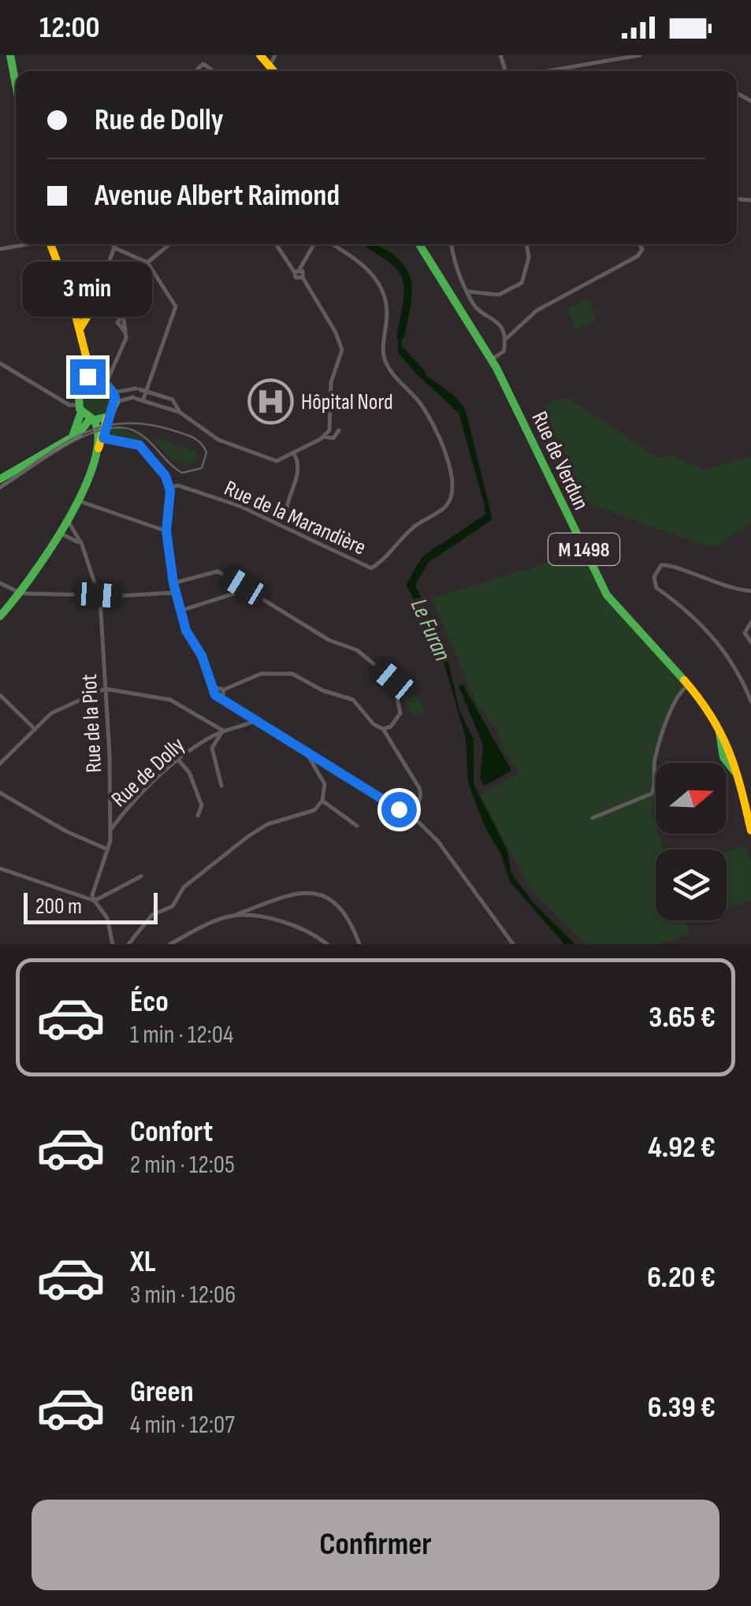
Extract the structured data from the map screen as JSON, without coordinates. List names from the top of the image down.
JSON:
{
  "streets": {
    "street": [
      "Rue de Verdun",
      "Rue de la Marandière",
      "M 1498",
      "Rue de la Piot",
      "Rue de Dolly"
    ]
  },
  "crossings": [
    ["Rue de la Piot", "Rue de Dolly"]
  ],
  "water": ["Le Furan"],
  "places": {
    "hospital": ["Hôpital Nord"]
  },
  "scale_bar": "200 m",
  "north": "right",
  "page": {
    "status": "12:00",
    "banner": ["Rue de Dolly", "Avenue Albert Raimond"],
    "bubble": "3 min",
    "scale": "200 m",
    "list": [
      {
        "name": "Éco",
        "note": "1 min · 12:04",
        "value": "3.65 €"
      },
      {
        "name": "Confort",
        "note": "2 min · 12:05",
        "value": "4.92 €"
      },
      {
        "name": "XL",
        "note": "3 min · 12:06",
        "value": "6.20 €"
      },
      {
        "name": "Green",
        "note": "4 min · 12:07",
        "value": "6.39 €"
      }
    ],
    "buttons": "Confirmer"
  }
}
